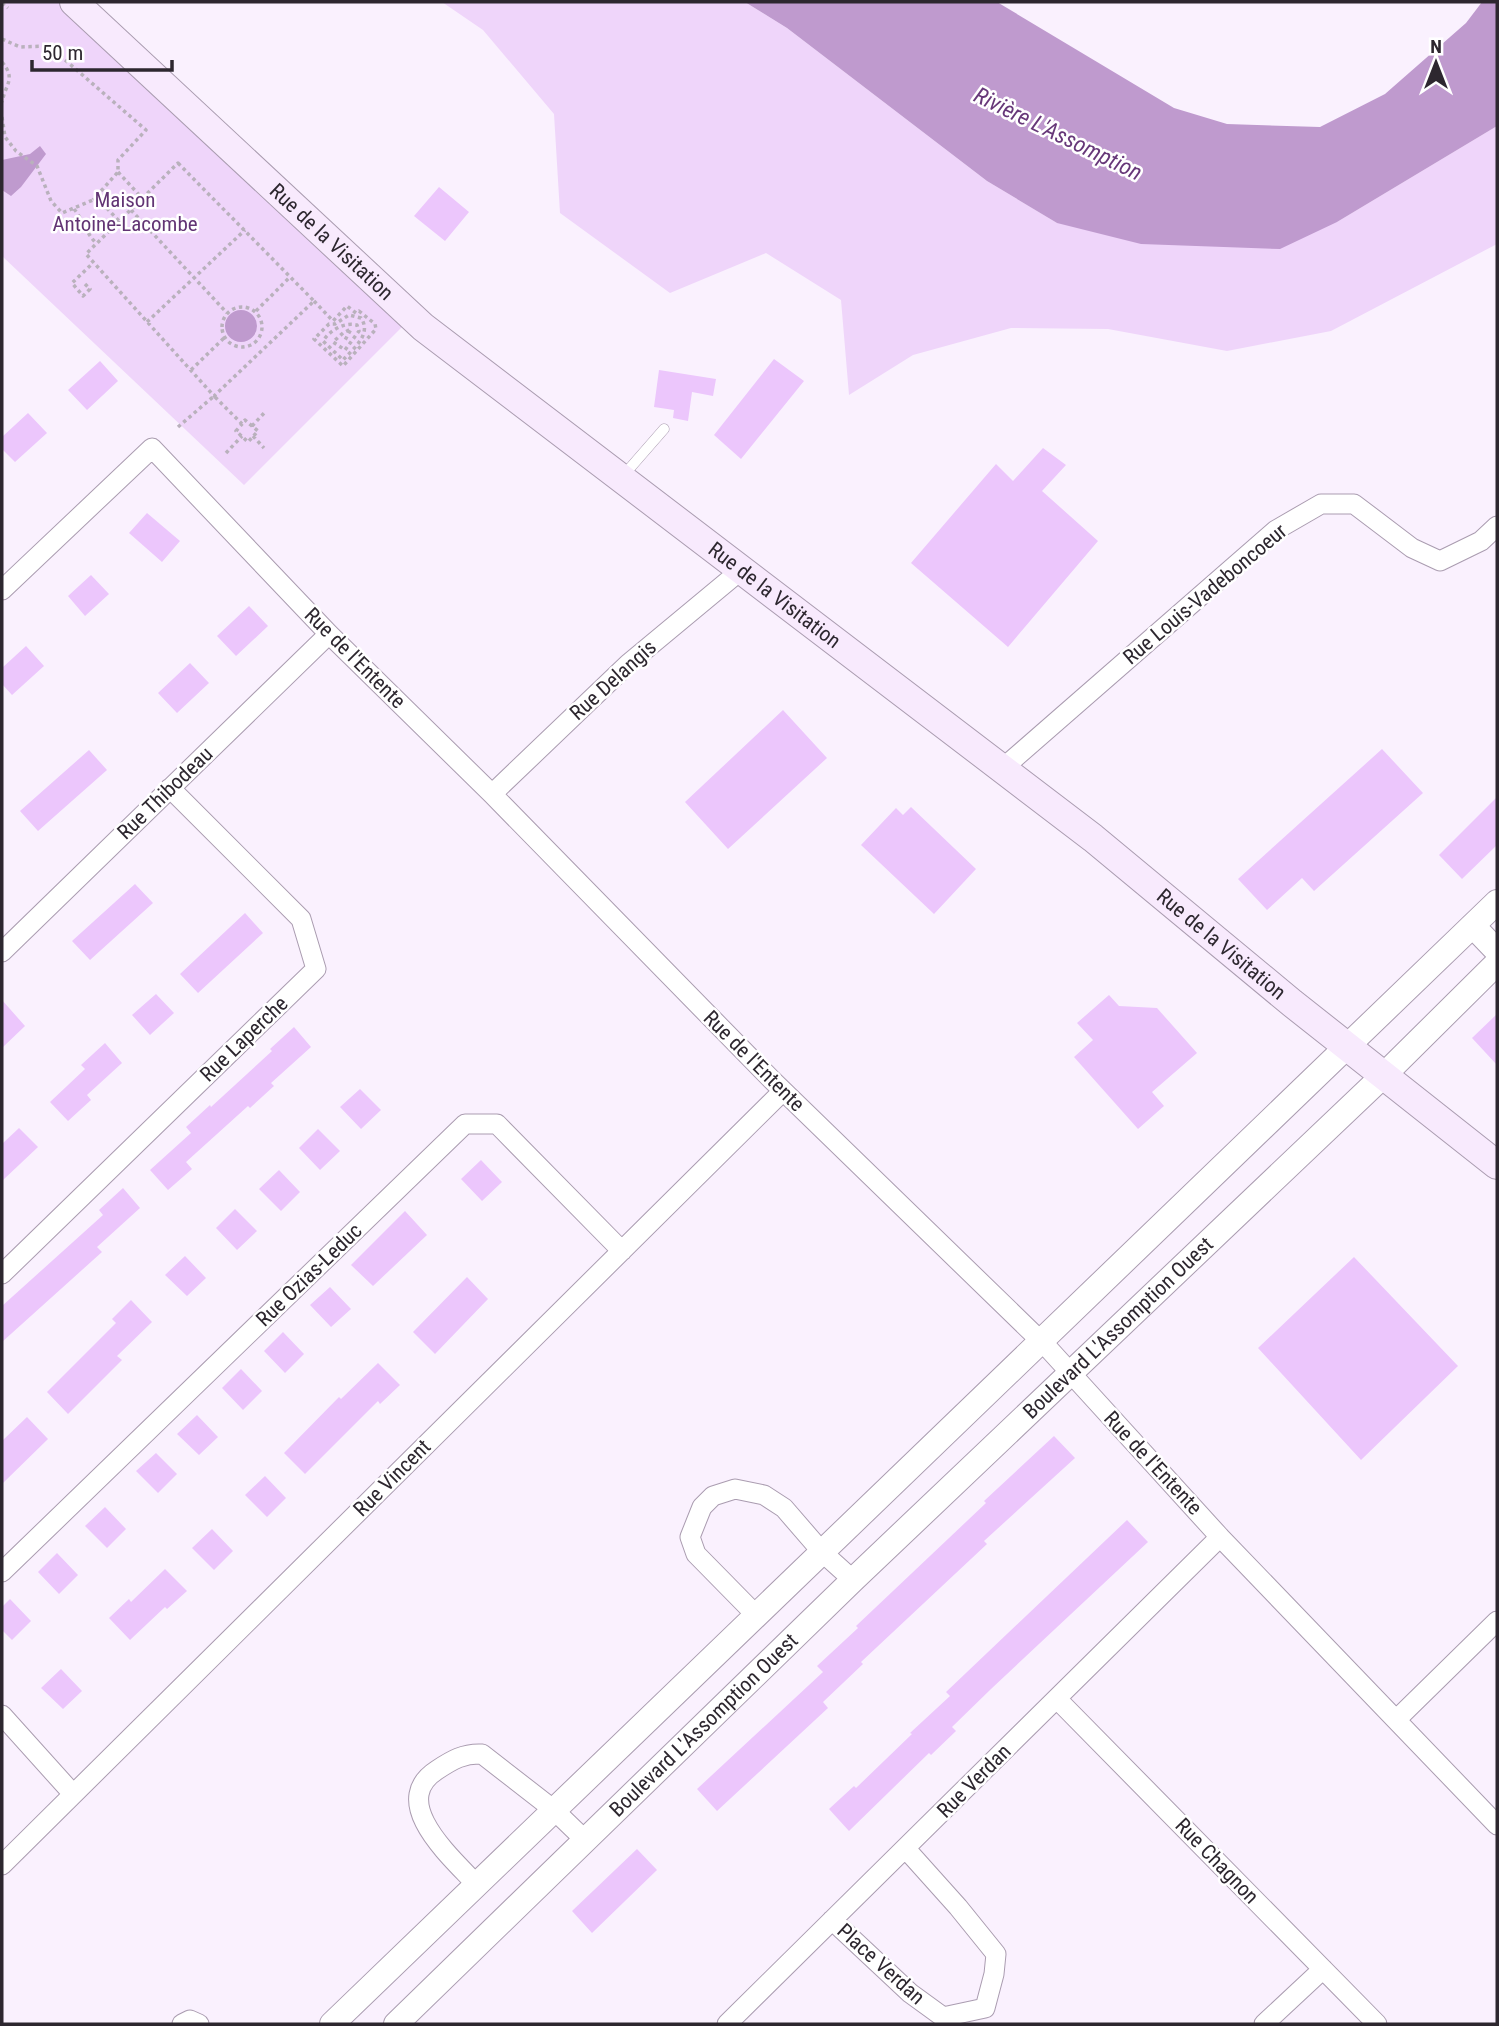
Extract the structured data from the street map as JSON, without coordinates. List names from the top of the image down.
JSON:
{
  "streets": {
    "main road": ["Rue de la Visitation"],
    "street": [
      "Rue Louis-Vadeboncoeur",
      "Rue de l'Entente",
      "Rue Delangis",
      "Rue Thibodeau",
      "Rue Laperche",
      "Rue Ozias-Leduc",
      "Boulevard L'Assomption Ouest",
      "Rue Vincent",
      "Rue Verdan",
      "Rue Chagnon",
      "Place Verdan"
    ]
  },
  "crossings": [
    ["Rue de la Visitation", "Rue Louis-Vadeboncoeur"],
    ["Rue de la Visitation", "Rue Delangis"],
    ["Rue de la Visitation", "Boulevard L'Assomption Ouest"],
    ["Rue de l'Entente", "Rue Delangis"],
    ["Rue de l'Entente", "Rue Thibodeau"],
    ["Rue de l'Entente", "Boulevard L'Assomption Ouest"],
    ["Rue de l'Entente", "Rue Vincent"],
    ["Rue de l'Entente", "Rue Verdan"],
    ["Rue Thibodeau", "Rue Laperche"],
    ["Rue Ozias-Leduc", "Rue Vincent"],
    ["Rue Verdan", "Rue Chagnon"],
    ["Rue Verdan", "Place Verdan"]
  ],
  "water": ["Rivière L'Assomption"],
  "parks": ["Maison Antoine-Lacombe"],
  "scale_bar": "50 m",
  "north": "top"
}
